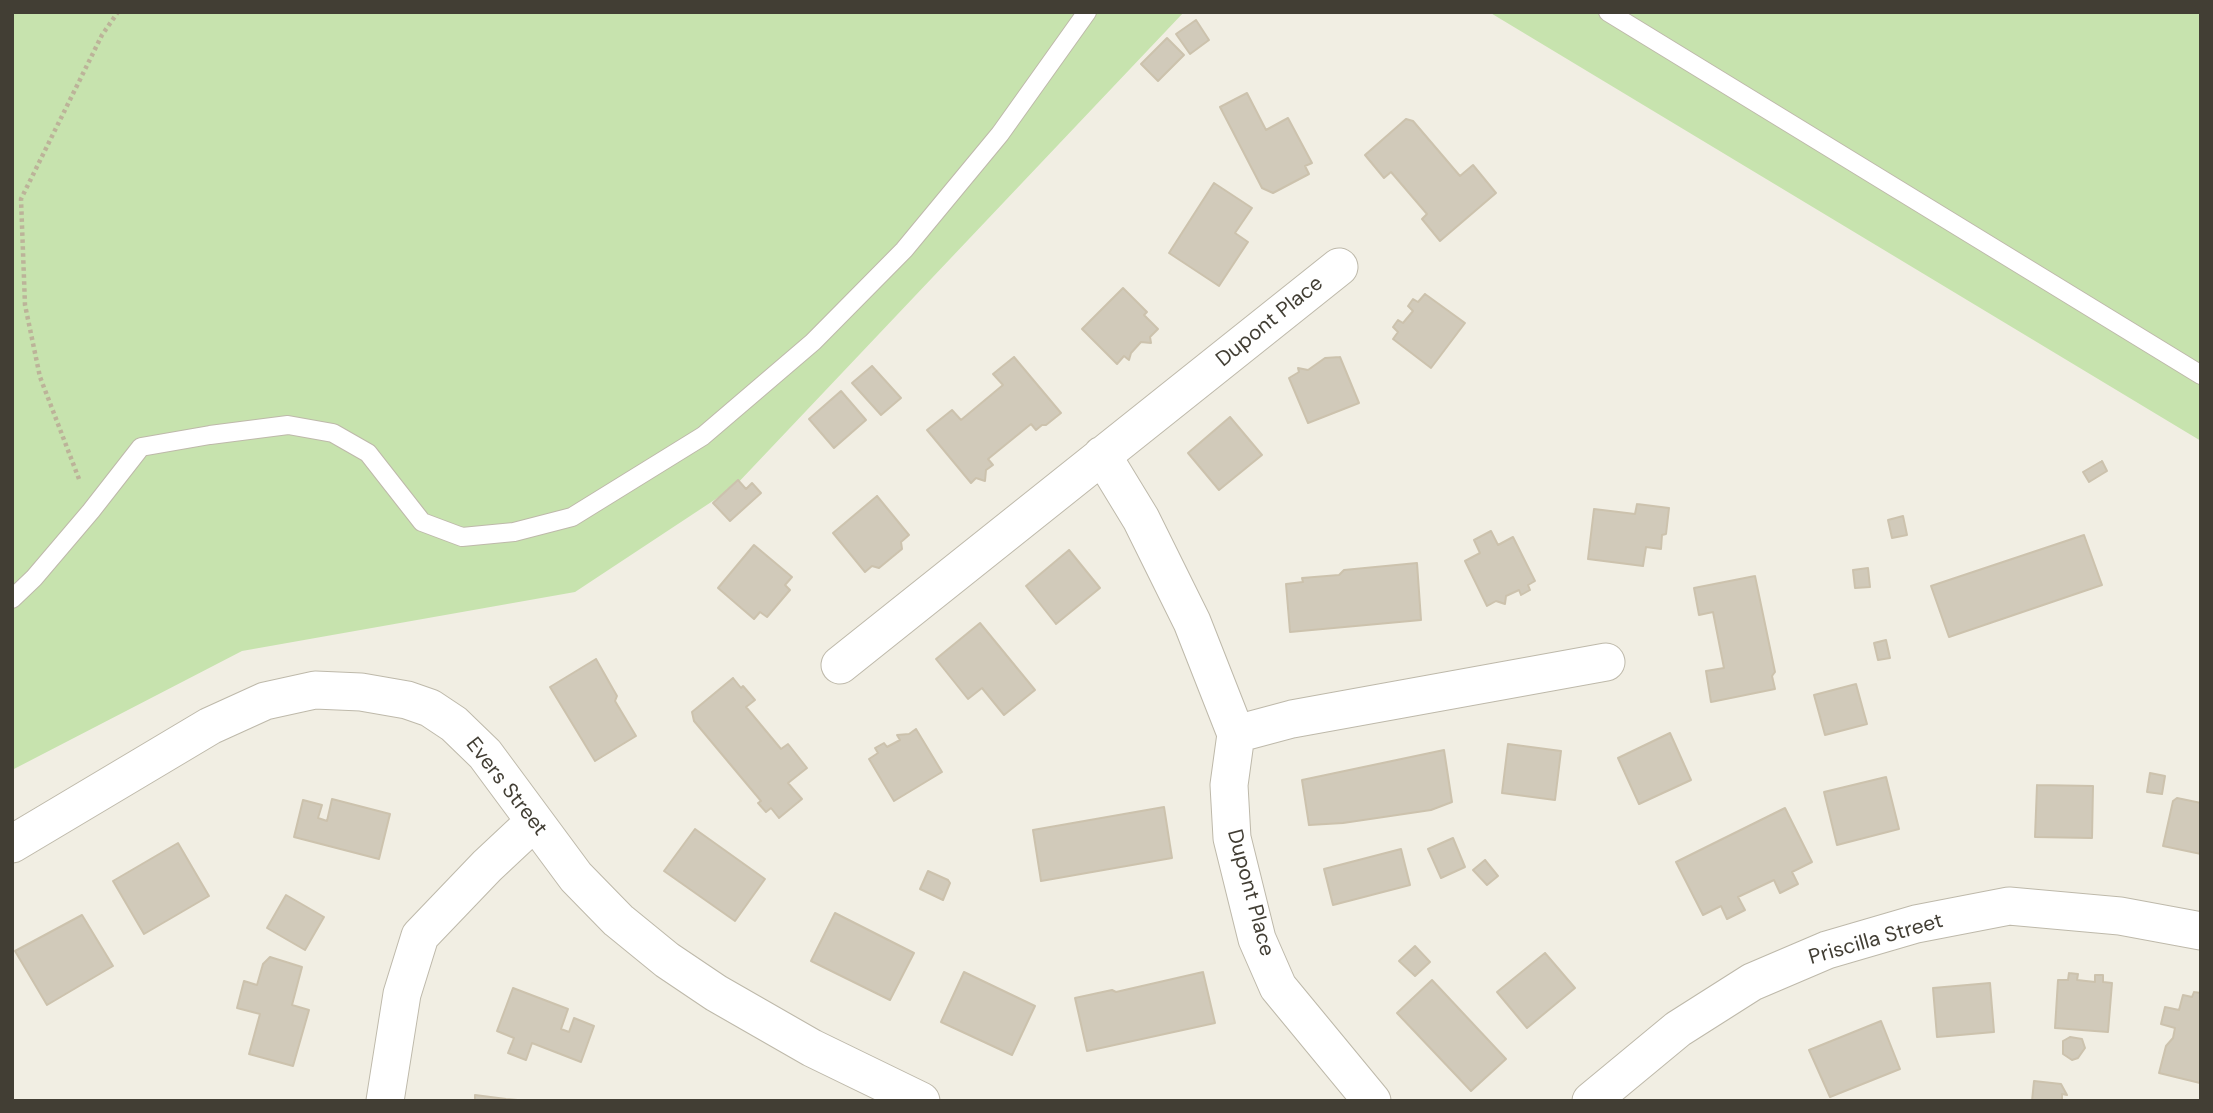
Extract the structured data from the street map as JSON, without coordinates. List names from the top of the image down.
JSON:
{
  "streets": {
    "street": ["Dupont Place", "Evers Street", "Priscilla Street"]
  }
}
